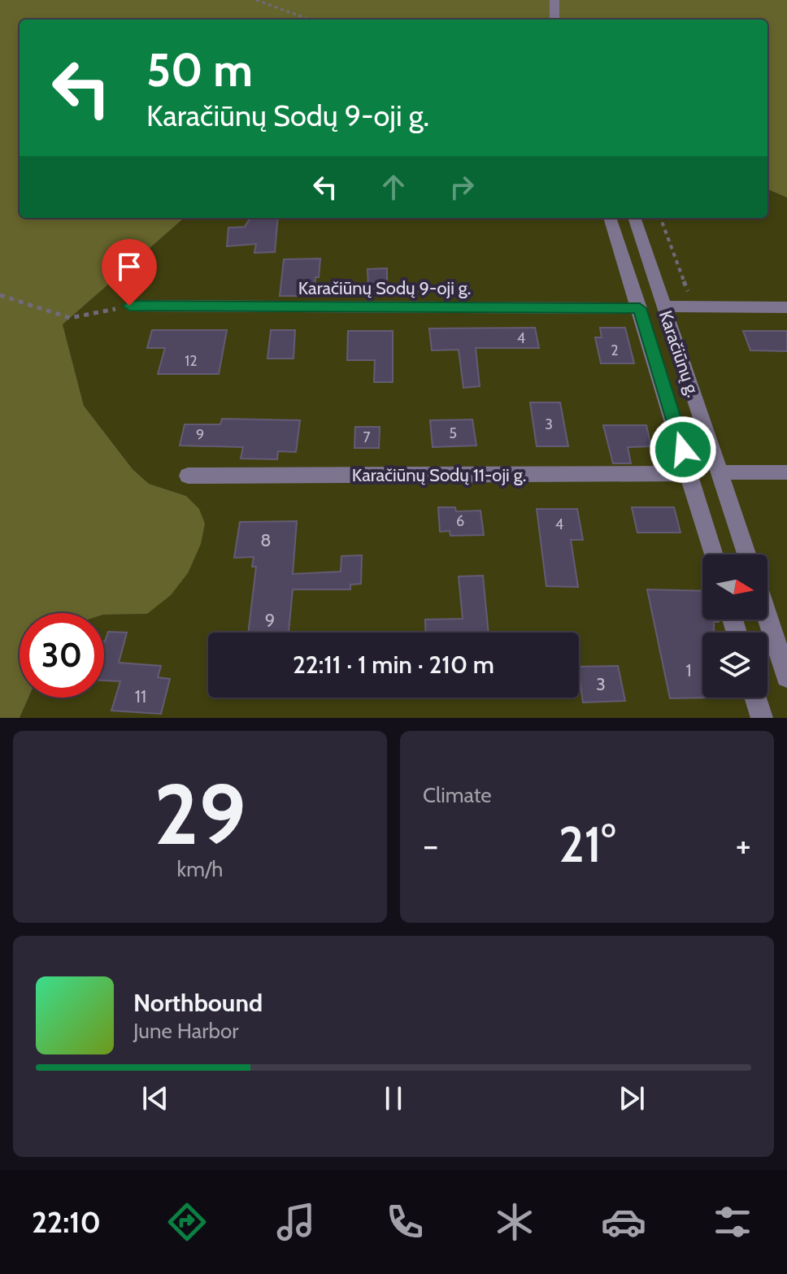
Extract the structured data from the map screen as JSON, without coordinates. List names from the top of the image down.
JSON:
{
  "streets": {
    "street": ["Karačiūnų Sodų 9-oji g.", "Karačiūnų g.", "Karačiūnų Sodų 11-oji g."]
  },
  "house_numbers": [
    "4",
    "2",
    "12",
    "3",
    "5",
    "9",
    "7",
    "6",
    "4",
    "8",
    "9",
    "1",
    "3",
    "11"
  ],
  "north": "right",
  "page": {
    "turn": ["50 m", "Karačiūnų Sodų 9-oji g."],
    "limit": "30",
    "trip": "22:11 · 1 min · 210 m",
    "tile": [
      ["29", "km/h"],
      "Climate"
    ],
    "heat": ["−", "21°", "+"],
    "song": ["Northbound", "June Harbor"],
    "tabs": "22:10"
  }
}
